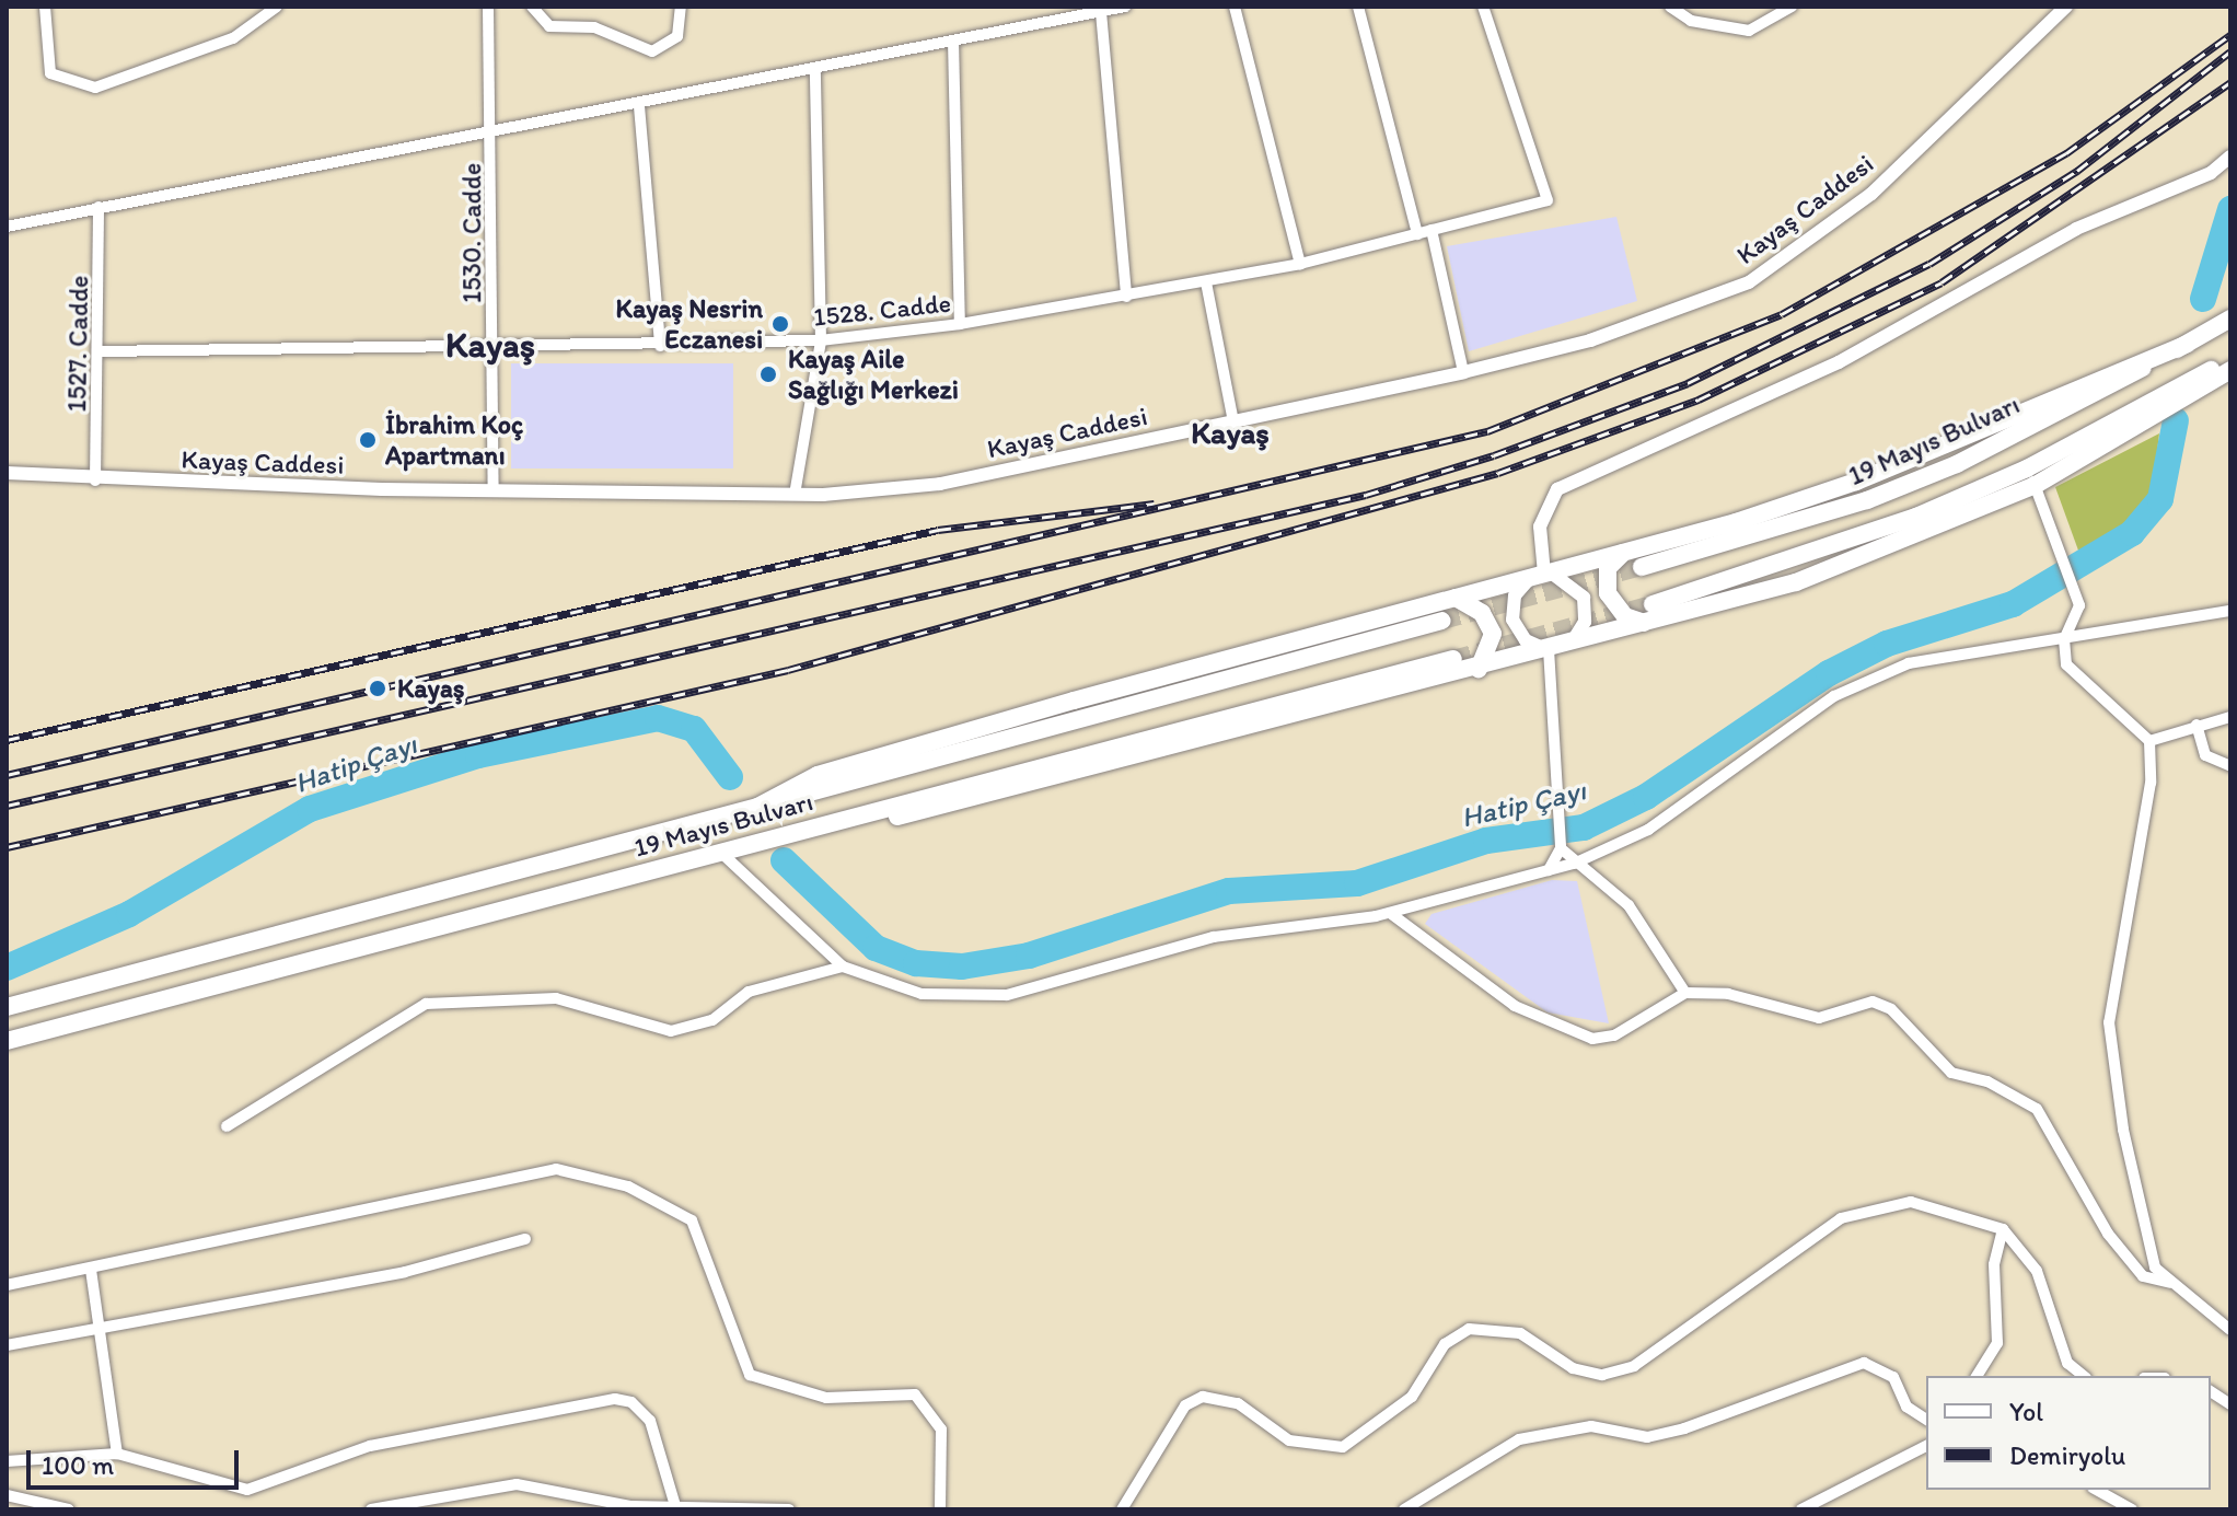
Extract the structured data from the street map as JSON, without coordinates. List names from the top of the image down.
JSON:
{
  "streets": {
    "highway": ["19 Mayıs Bulvarı"],
    "street": [
      "Kayaş Caddesi",
      "1530. Cadde",
      "1528. Cadde",
      "1527. Cadde"
    ]
  },
  "crossings": [
    ["Kayaş Caddesi", "1530. Cadde"],
    ["Kayaş Caddesi", "1527. Cadde"],
    ["1530. Cadde", "1528. Cadde"],
    ["1528. Cadde", "1527. Cadde"]
  ],
  "districts": ["Kayaş", "Kayaş"],
  "water": ["Hatip Çayı"],
  "places": [
    "Kayaş Nesrin Eczanesi",
    "Kayaş Aile Sağlığı Merkezi",
    "İbrahim Koç Apartmanı",
    "Kayaş"
  ],
  "legend": ["Yol", "Demiryolu"],
  "scale_bar": "100 m"
}
